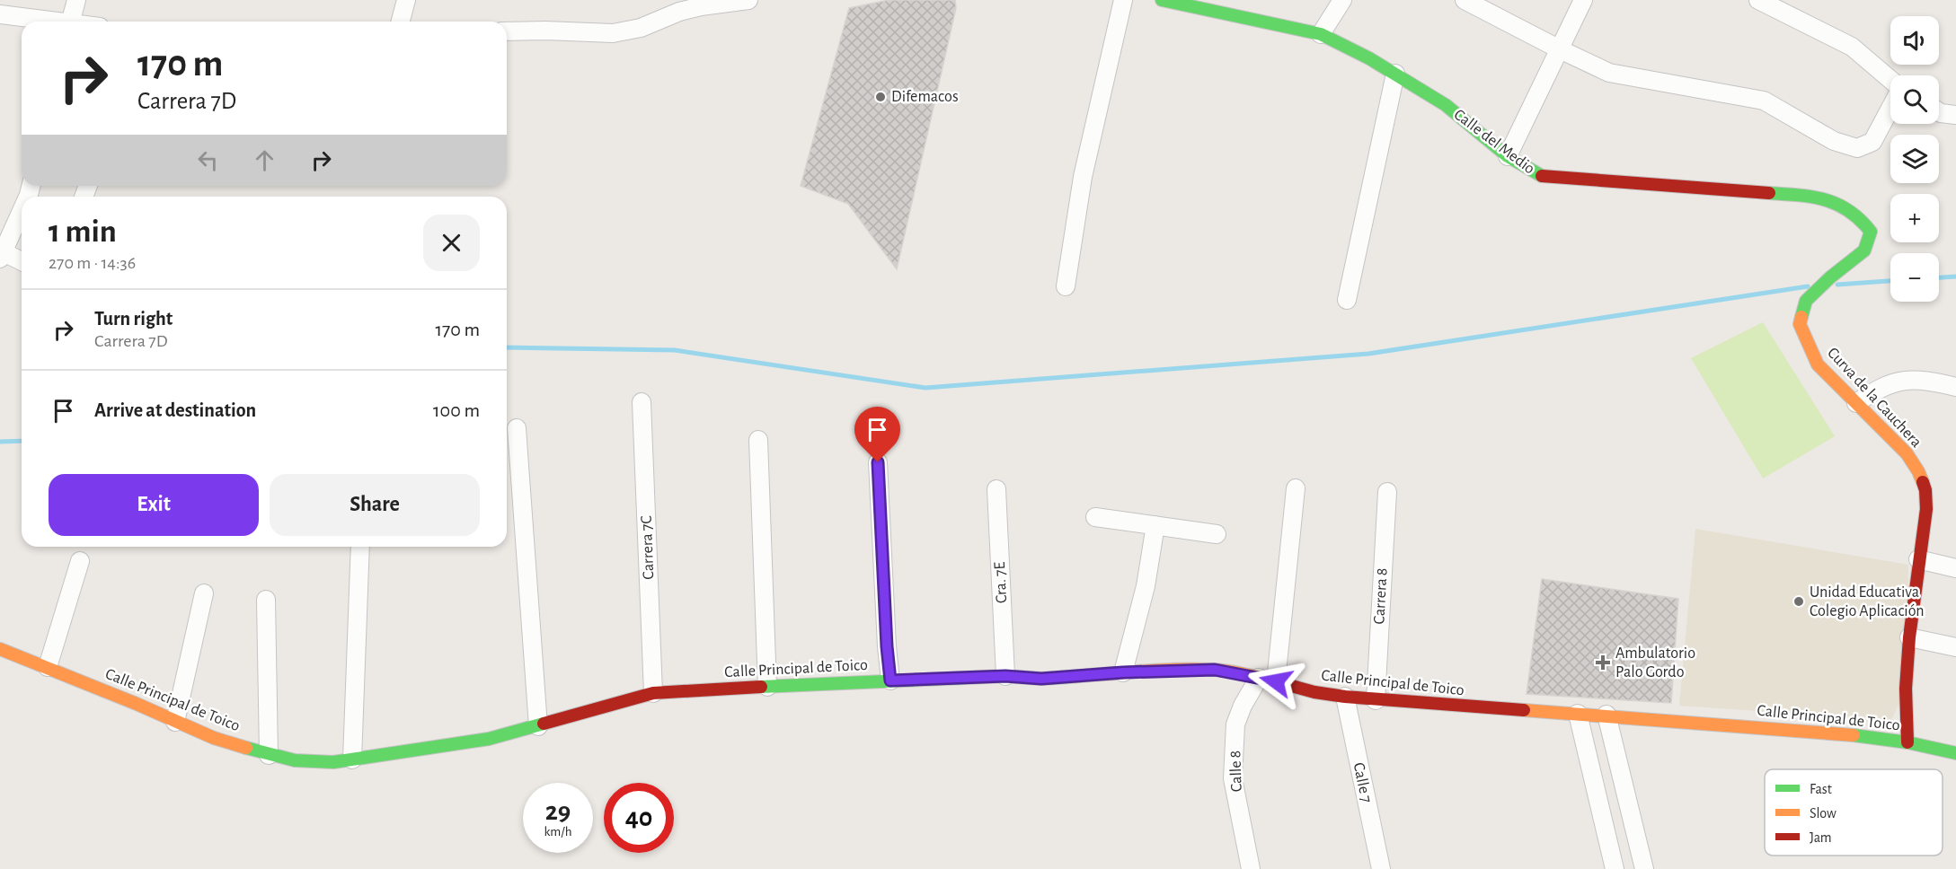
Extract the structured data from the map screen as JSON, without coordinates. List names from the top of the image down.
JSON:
{
  "streets": {
    "street": [
      "Calle del Medio",
      "Curva de la Cauchera",
      "Carrera 7C",
      "Cra. 7E",
      "Carrera 8",
      "Calle Principal de Toico",
      "Calle 8",
      "Calle 7"
    ]
  },
  "crossings": [
    ["Calle del Medio", "Curva de la Cauchera"],
    ["Curva de la Cauchera", "Calle Principal de Toico"],
    ["Carrera 7C", "Calle Principal de Toico"],
    ["Cra. 7E", "Calle Principal de Toico"],
    ["Carrera 8", "Calle Principal de Toico"],
    ["Calle Principal de Toico", "Calle 8"],
    ["Calle Principal de Toico", "Calle 7"]
  ],
  "places": {
    "other": ["Difemacos", "Unidad Educativa Colegio Aplicación"],
    "health": ["Ambulatorio Palo Gordo"]
  },
  "legend": ["Fast", "Slow", "Jam"],
  "page": {
    "map_buttons": ["+", "−"],
    "turn": ["170 m", "Carrera 7D"],
    "heading": ["1 min", "270 m · 14:36"],
    "list": [
      {
        "name": "Turn right",
        "note": "Carrera 7D",
        "value": "170 m"
      },
      {
        "name": "Arrive at destination",
        "value": "100 m"
      }
    ],
    "buttons": ["Exit", "Share"],
    "speed": "29 km/h",
    "limit": "40"
  }
}
